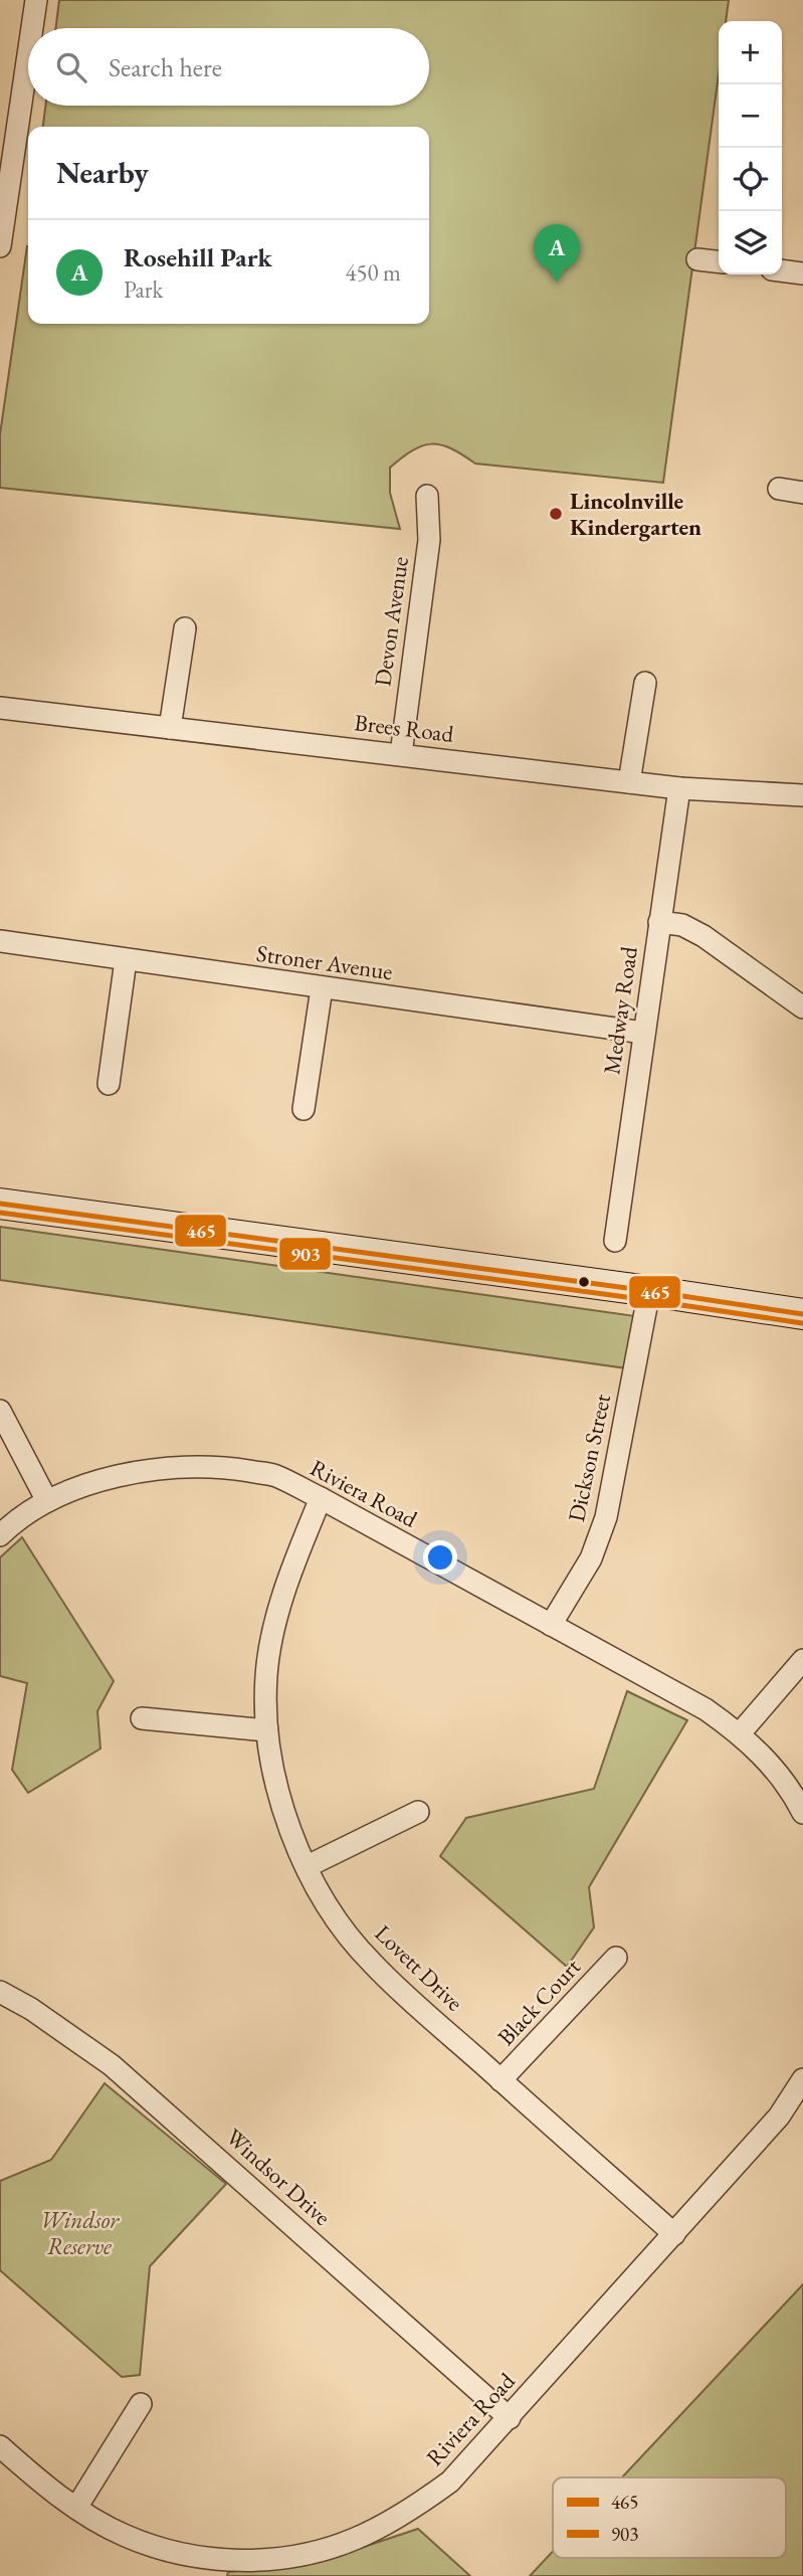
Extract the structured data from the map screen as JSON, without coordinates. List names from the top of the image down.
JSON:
{
  "streets": {
    "street": [
      "Devon Avenue",
      "Brees Road",
      "Stroner Avenue",
      "Medway Road",
      "Dickson Street",
      "Riviera Road",
      "Lovett Drive",
      "Black Court",
      "Windsor Drive"
    ]
  },
  "crossings": [
    ["Devon Avenue", "Brees Road"],
    ["Brees Road", "Medway Road"],
    ["Stroner Avenue", "Medway Road"],
    ["Dickson Street", "Riviera Road"],
    ["Riviera Road", "Lovett Drive"],
    ["Riviera Road", "Windsor Drive"],
    ["Lovett Drive", "Black Court"]
  ],
  "parks": ["Windsor Reserve"],
  "places": ["Lincolnville Kindergarten"],
  "lines": ["transit line 465", "transit line 903"],
  "legend": ["465", "903"],
  "page": {
    "map_buttons": ["+", "−"],
    "search": "Search here",
    "heading": "Nearby",
    "list": [
      {
        "mark": "A",
        "name": "Rosehill Park",
        "note": "Park",
        "value": "450 m"
      }
    ],
    "pins": "A"
  }
}
